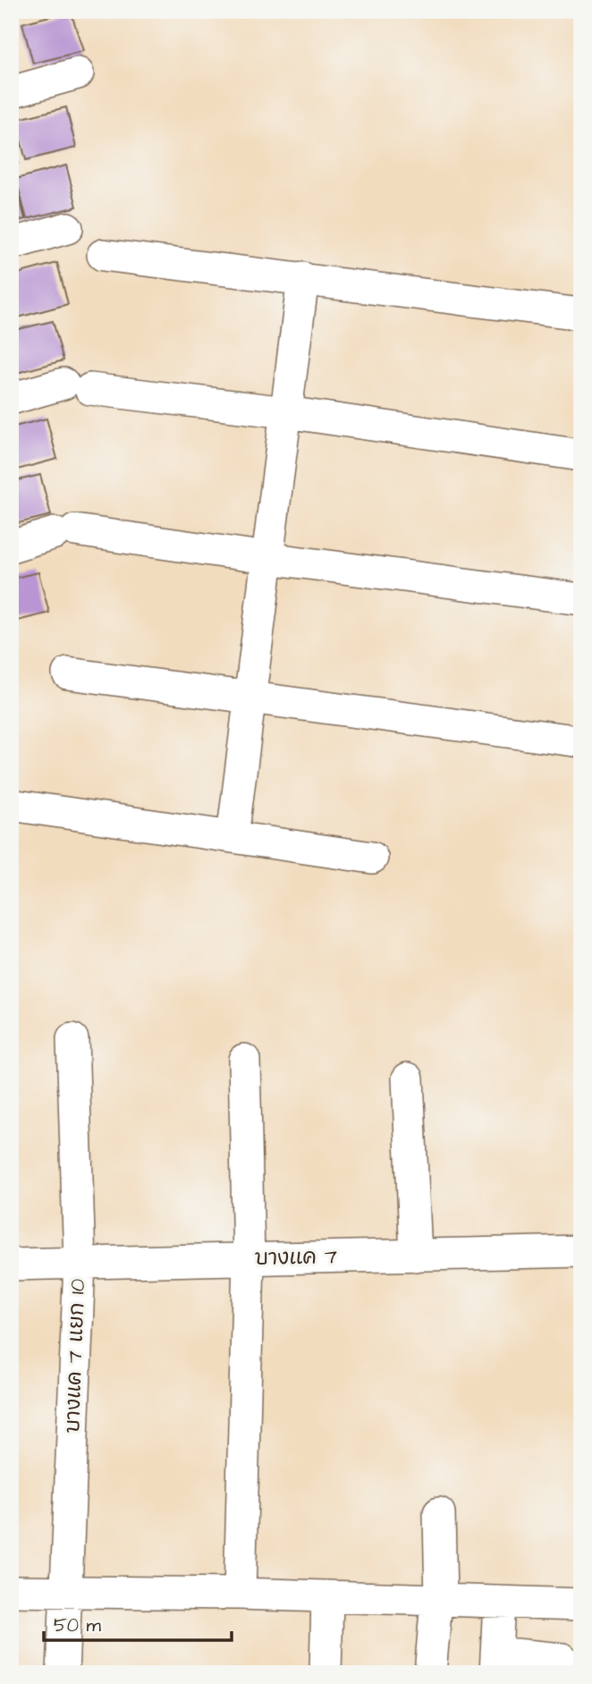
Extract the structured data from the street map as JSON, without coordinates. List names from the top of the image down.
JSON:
{
  "streets": {
    "street": ["บางแค 7", "บางแค 7 แยก 10"]
  },
  "crossings": [
    ["บางแค 7", "บางแค 7 แยก 10"]
  ],
  "scale_bar": "50 m"
}
